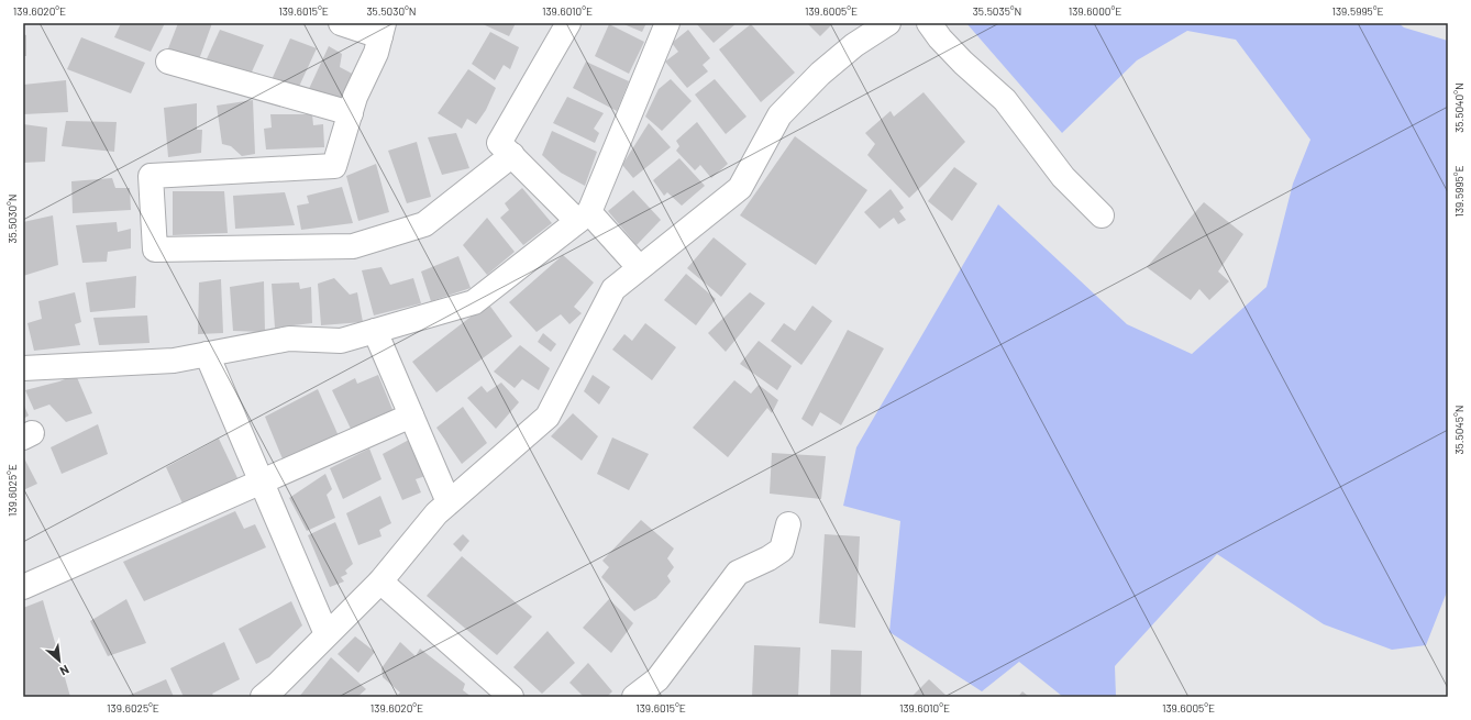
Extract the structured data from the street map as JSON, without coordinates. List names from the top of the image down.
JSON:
{
  "north": "bottom right",
  "coordinates": [
    "139.6020°E",
    "139.6015°E",
    "35.5030°N",
    "139.6010°E",
    "139.6005°E",
    "35.5035°N",
    "139.6000°E",
    "139.5995°E",
    "35.5040°N",
    "35.5045°N",
    "139.6025°E"
  ]
}
